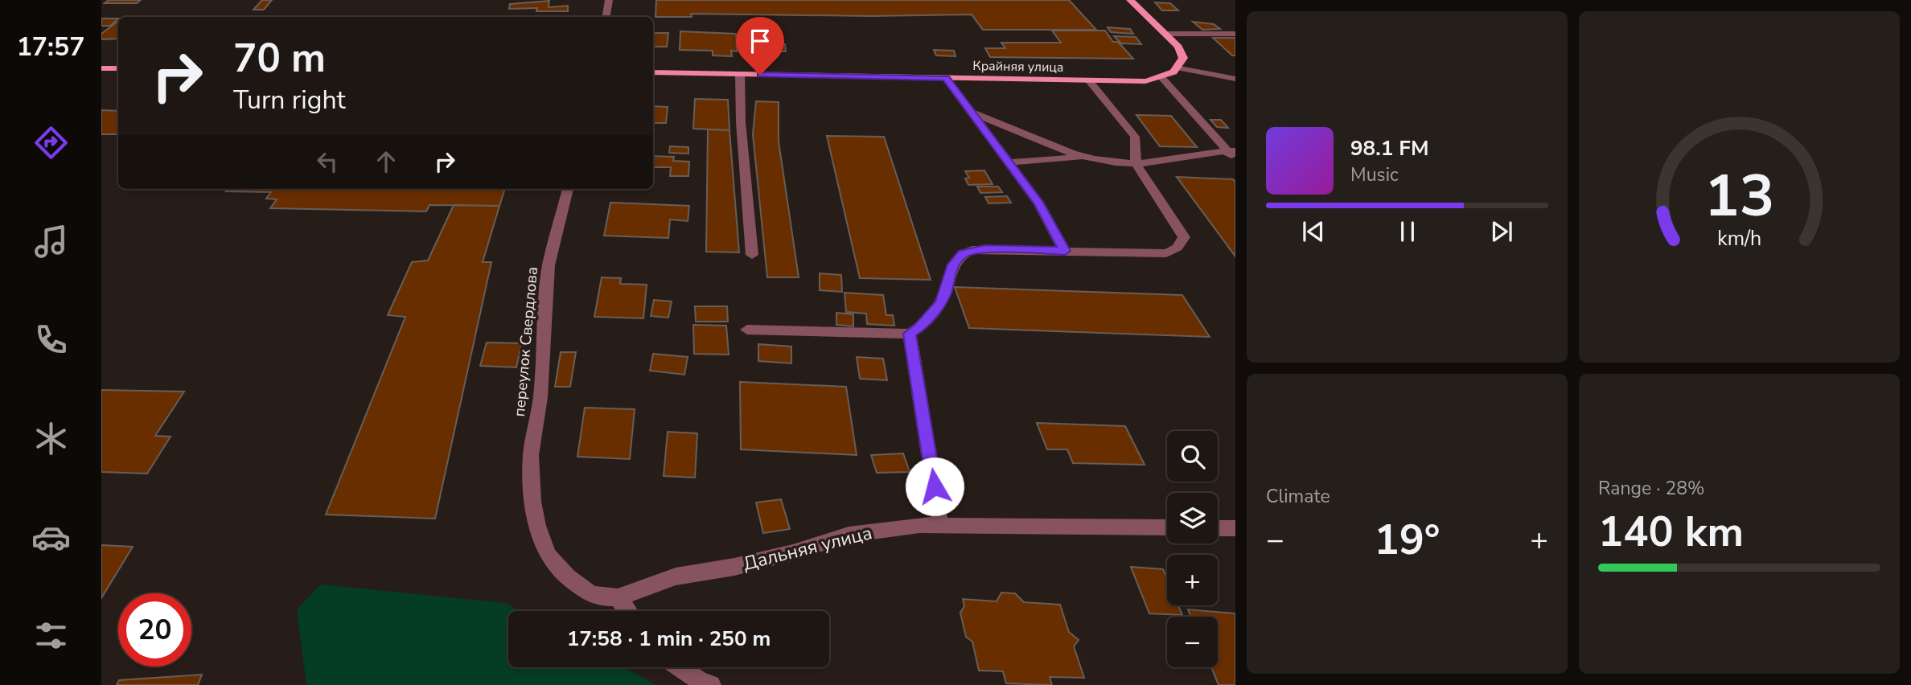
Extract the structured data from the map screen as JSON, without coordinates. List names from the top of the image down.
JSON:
{
  "streets": {
    "main road": ["Крайняя улица"],
    "street": ["переулок Свердлова", "Дальняя улица"]
  },
  "crossings": [
    ["переулок Свердлова", "Дальняя улица"]
  ],
  "page": {
    "tabs": "17:57",
    "turn": ["70 m", "Turn right"],
    "song": ["98.1 FM", "Music"],
    "tile": [
      "Climate",
      ["Range · 28%", "140 km"]
    ],
    "map_buttons": ["+", "−"],
    "heat": ["−", "19°", "+"],
    "limit": "20",
    "trip": "17:58 · 1 min · 250 m",
    "gauge": ["13", "km/h"]
  }
}
